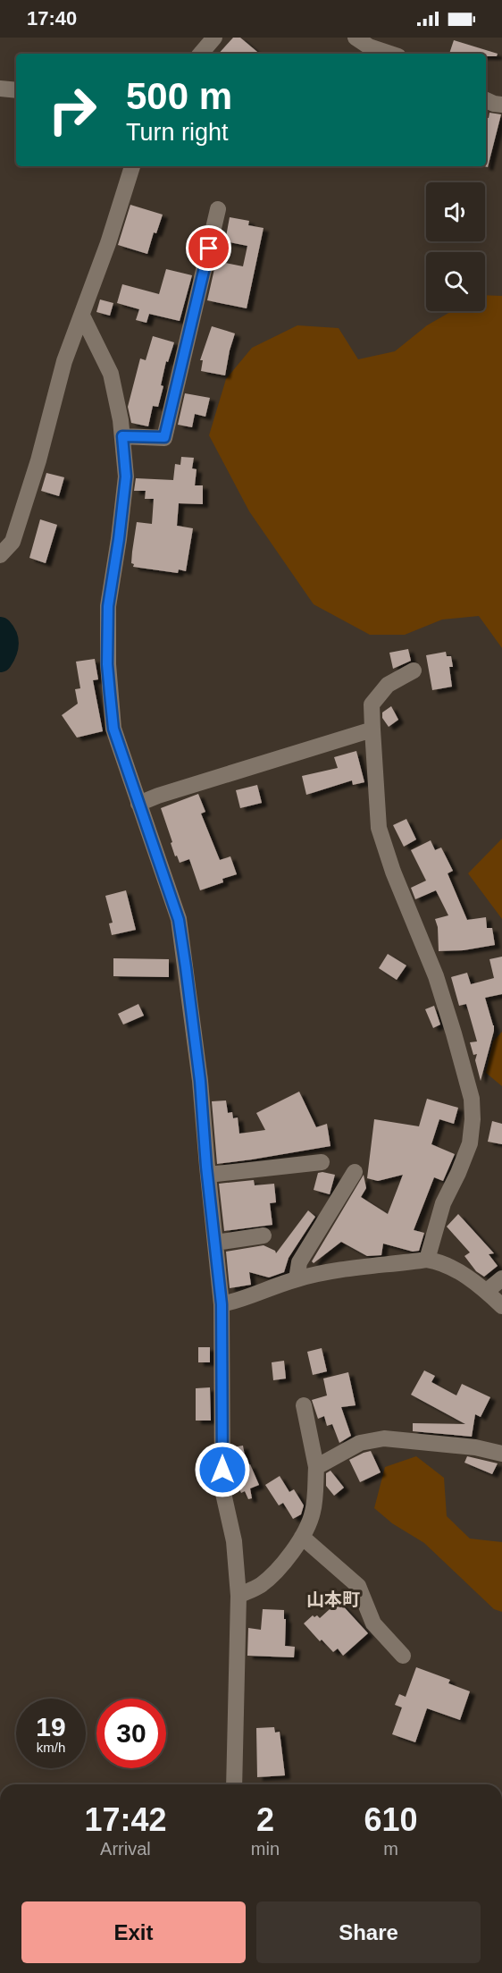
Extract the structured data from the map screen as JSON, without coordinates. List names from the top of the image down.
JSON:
{
  "districts": ["山本町"],
  "page": {
    "status": "17:40",
    "turn": ["500 m", "Turn right"],
    "speed": "19 km/h",
    "limit": "30",
    "eta": [
      "17:42",
      "Arrival",
      "2",
      "min",
      "610",
      "m"
    ],
    "buttons": ["Exit", "Share"]
  }
}
